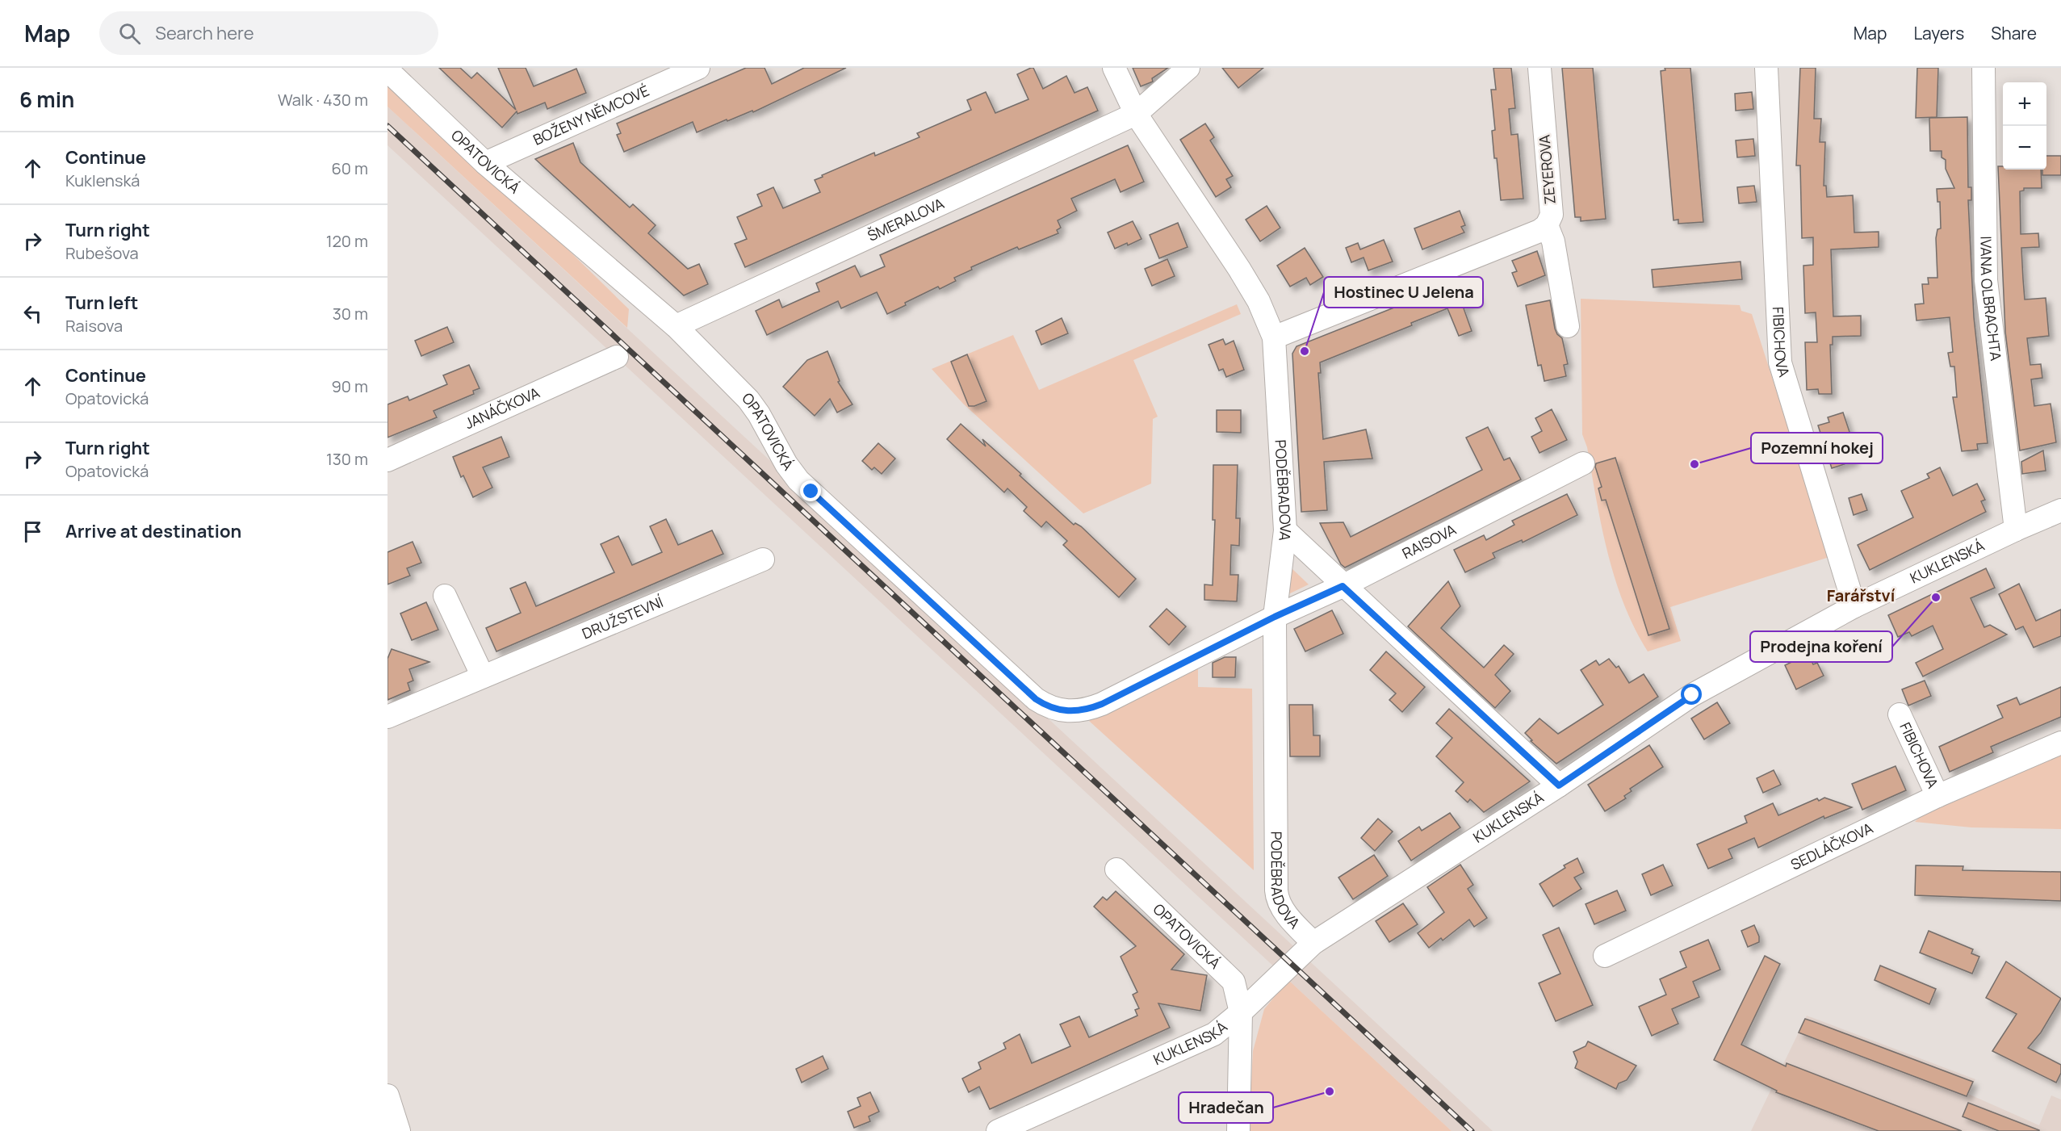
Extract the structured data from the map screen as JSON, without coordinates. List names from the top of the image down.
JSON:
{
  "streets": {
    "street": [
      "BOŽENY NĚMCOVÉ",
      "OPATOVICKÁ",
      "ZEYEROVA",
      "ŠMERALOVA",
      "IVANA OLBRACHTA",
      "FIBICHOVA",
      "JANÁČKOVA",
      "PODĚBRADOVA",
      "RAISOVA",
      "KUKLENSKÁ",
      "DRUŽSTEVNÍ",
      "SEDLÁČKOVA"
    ]
  },
  "crossings": [
    ["BOŽENY NĚMCOVÉ", "OPATOVICKÁ"],
    ["OPATOVICKÁ", "ŠMERALOVA"],
    ["OPATOVICKÁ", "PODĚBRADOVA"],
    ["OPATOVICKÁ", "RAISOVA"],
    ["OPATOVICKÁ", "KUKLENSKÁ"],
    ["ŠMERALOVA", "PODĚBRADOVA"],
    ["IVANA OLBRACHTA", "KUKLENSKÁ"],
    ["FIBICHOVA", "KUKLENSKÁ"],
    ["FIBICHOVA", "SEDLÁČKOVA"],
    ["PODĚBRADOVA", "RAISOVA"],
    ["PODĚBRADOVA", "KUKLENSKÁ"]
  ],
  "districts": ["Farářství"],
  "places": [
    "Hostinec U Jelena",
    "Pozemní hokej",
    "Prodejna koření",
    "Hradečan"
  ],
  "page": {
    "header": "Map",
    "search": "Search here",
    "nav": ["Map", "Layers", "Share"],
    "heading": ["6 min", "Walk · 430 m"],
    "map_buttons": ["+", "−"],
    "list": [
      ["Continue", "Kuklenská", "60 m"],
      ["Turn right", "Rubešova", "120 m"],
      ["Turn left", "Raisova", "30 m"],
      ["Continue", "Opatovická", "90 m"],
      ["Turn right", "Opatovická", "130 m"],
      "Arrive at destination"
    ]
  }
}
